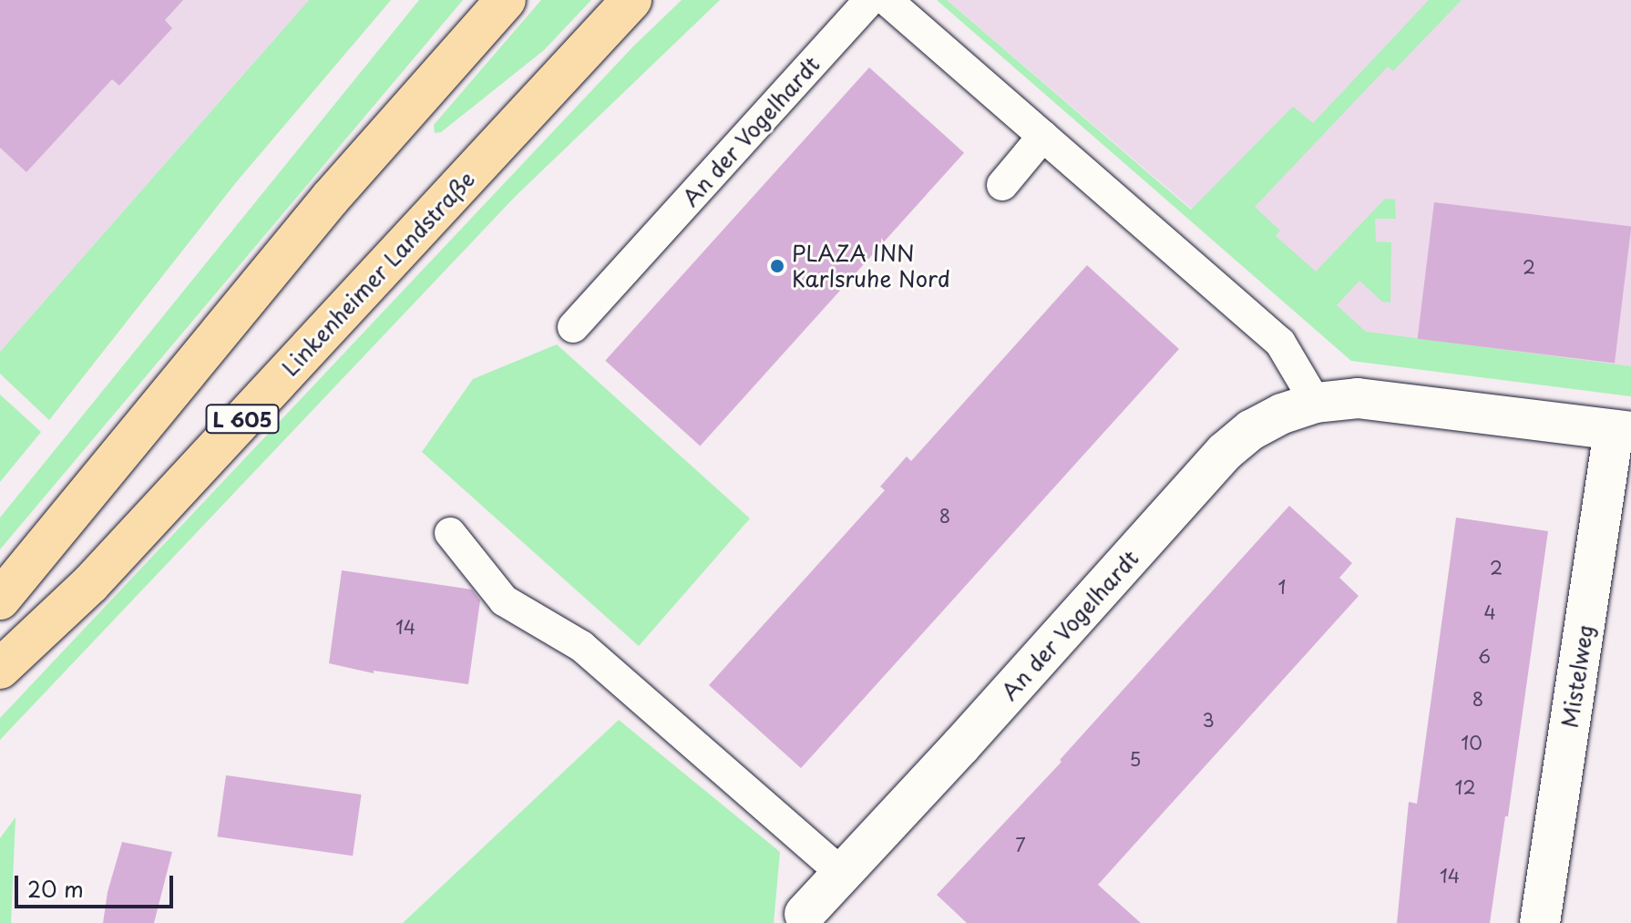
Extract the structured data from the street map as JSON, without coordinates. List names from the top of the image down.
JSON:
{
  "streets": {
    "main road": ["Linkenheimer Landstraße", "L 605"],
    "street": ["An der Vogelhardt", "Mistelweg"]
  },
  "crossings": [
    ["An der Vogelhardt", "Mistelweg"]
  ],
  "places": ["PLAZA INN Karlsruhe Nord"],
  "house_numbers": [
    "2",
    "8",
    "2",
    "1",
    "4",
    "14",
    "6",
    "8",
    "3",
    "10",
    "5",
    "12",
    "7",
    "14"
  ],
  "scale_bar": "20 m"
}
